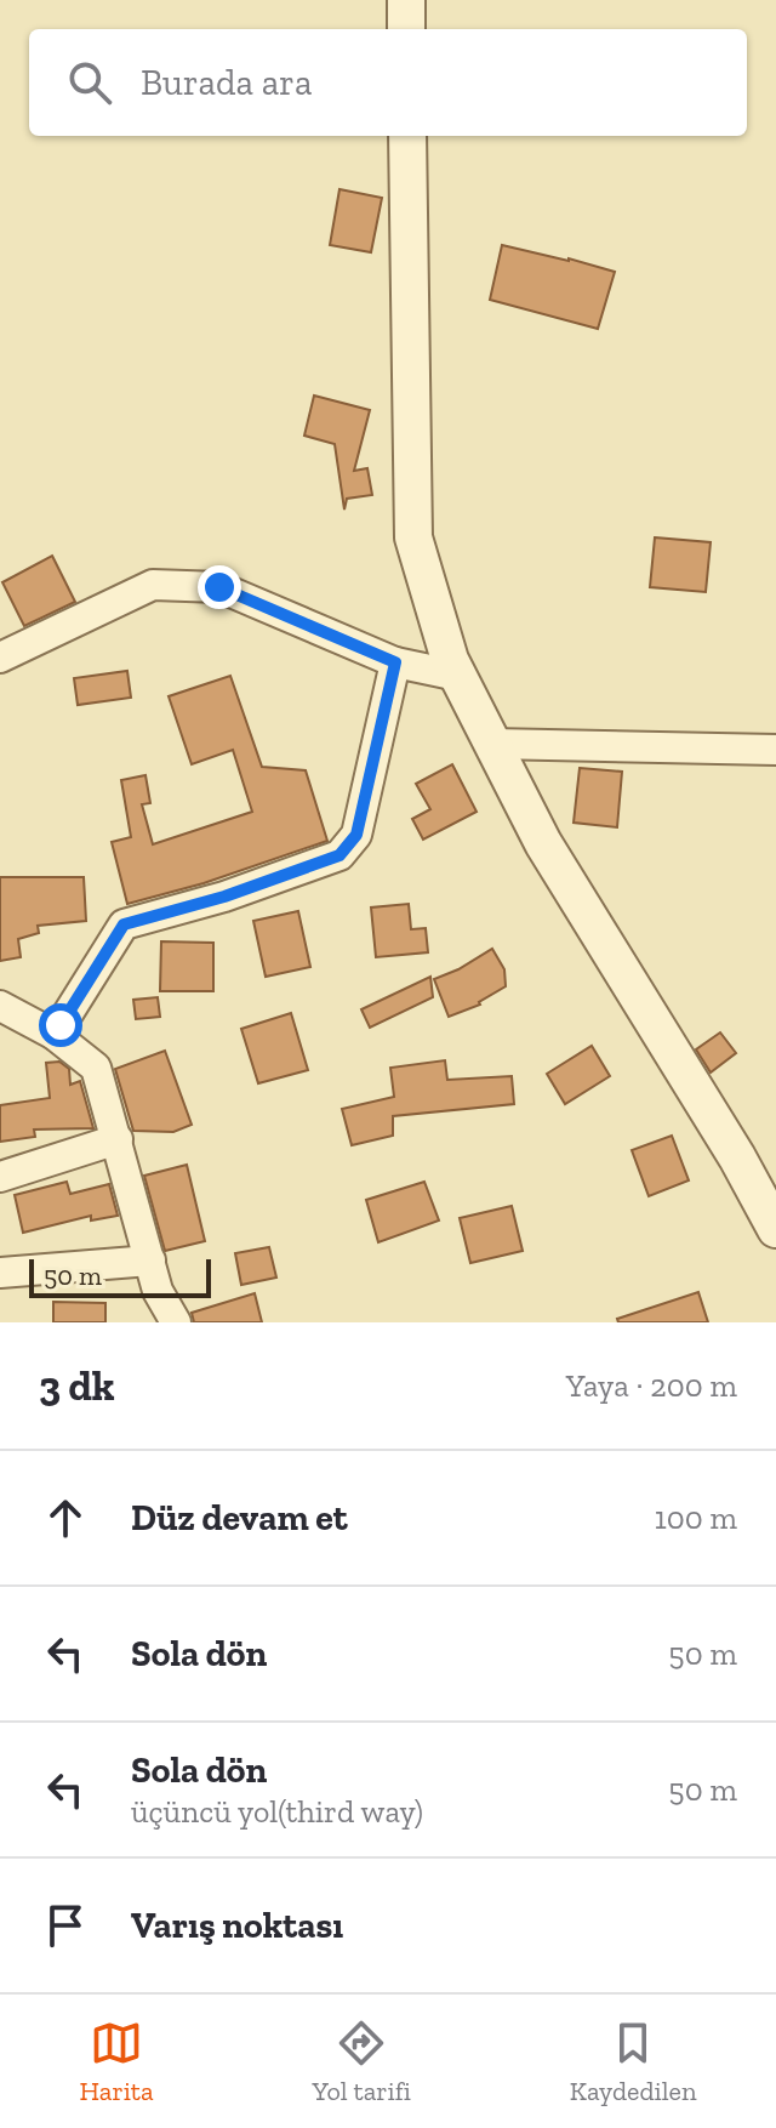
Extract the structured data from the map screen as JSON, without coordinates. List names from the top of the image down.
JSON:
{
  "scale_bar": "50 m",
  "page": {
    "search": "Burada ara",
    "scale": "50 m",
    "heading": ["3 dk", "Yaya · 200 m"],
    "list": [
      ["Düz devam et", "100 m"],
      ["Sola dön", "50 m"],
      ["Sola dön", "üçüncü yol(third way)", "50 m"],
      "Varış noktası"
    ],
    "nav": ["Harita", "Yol tarifi", "Kaydedilen"]
  }
}
